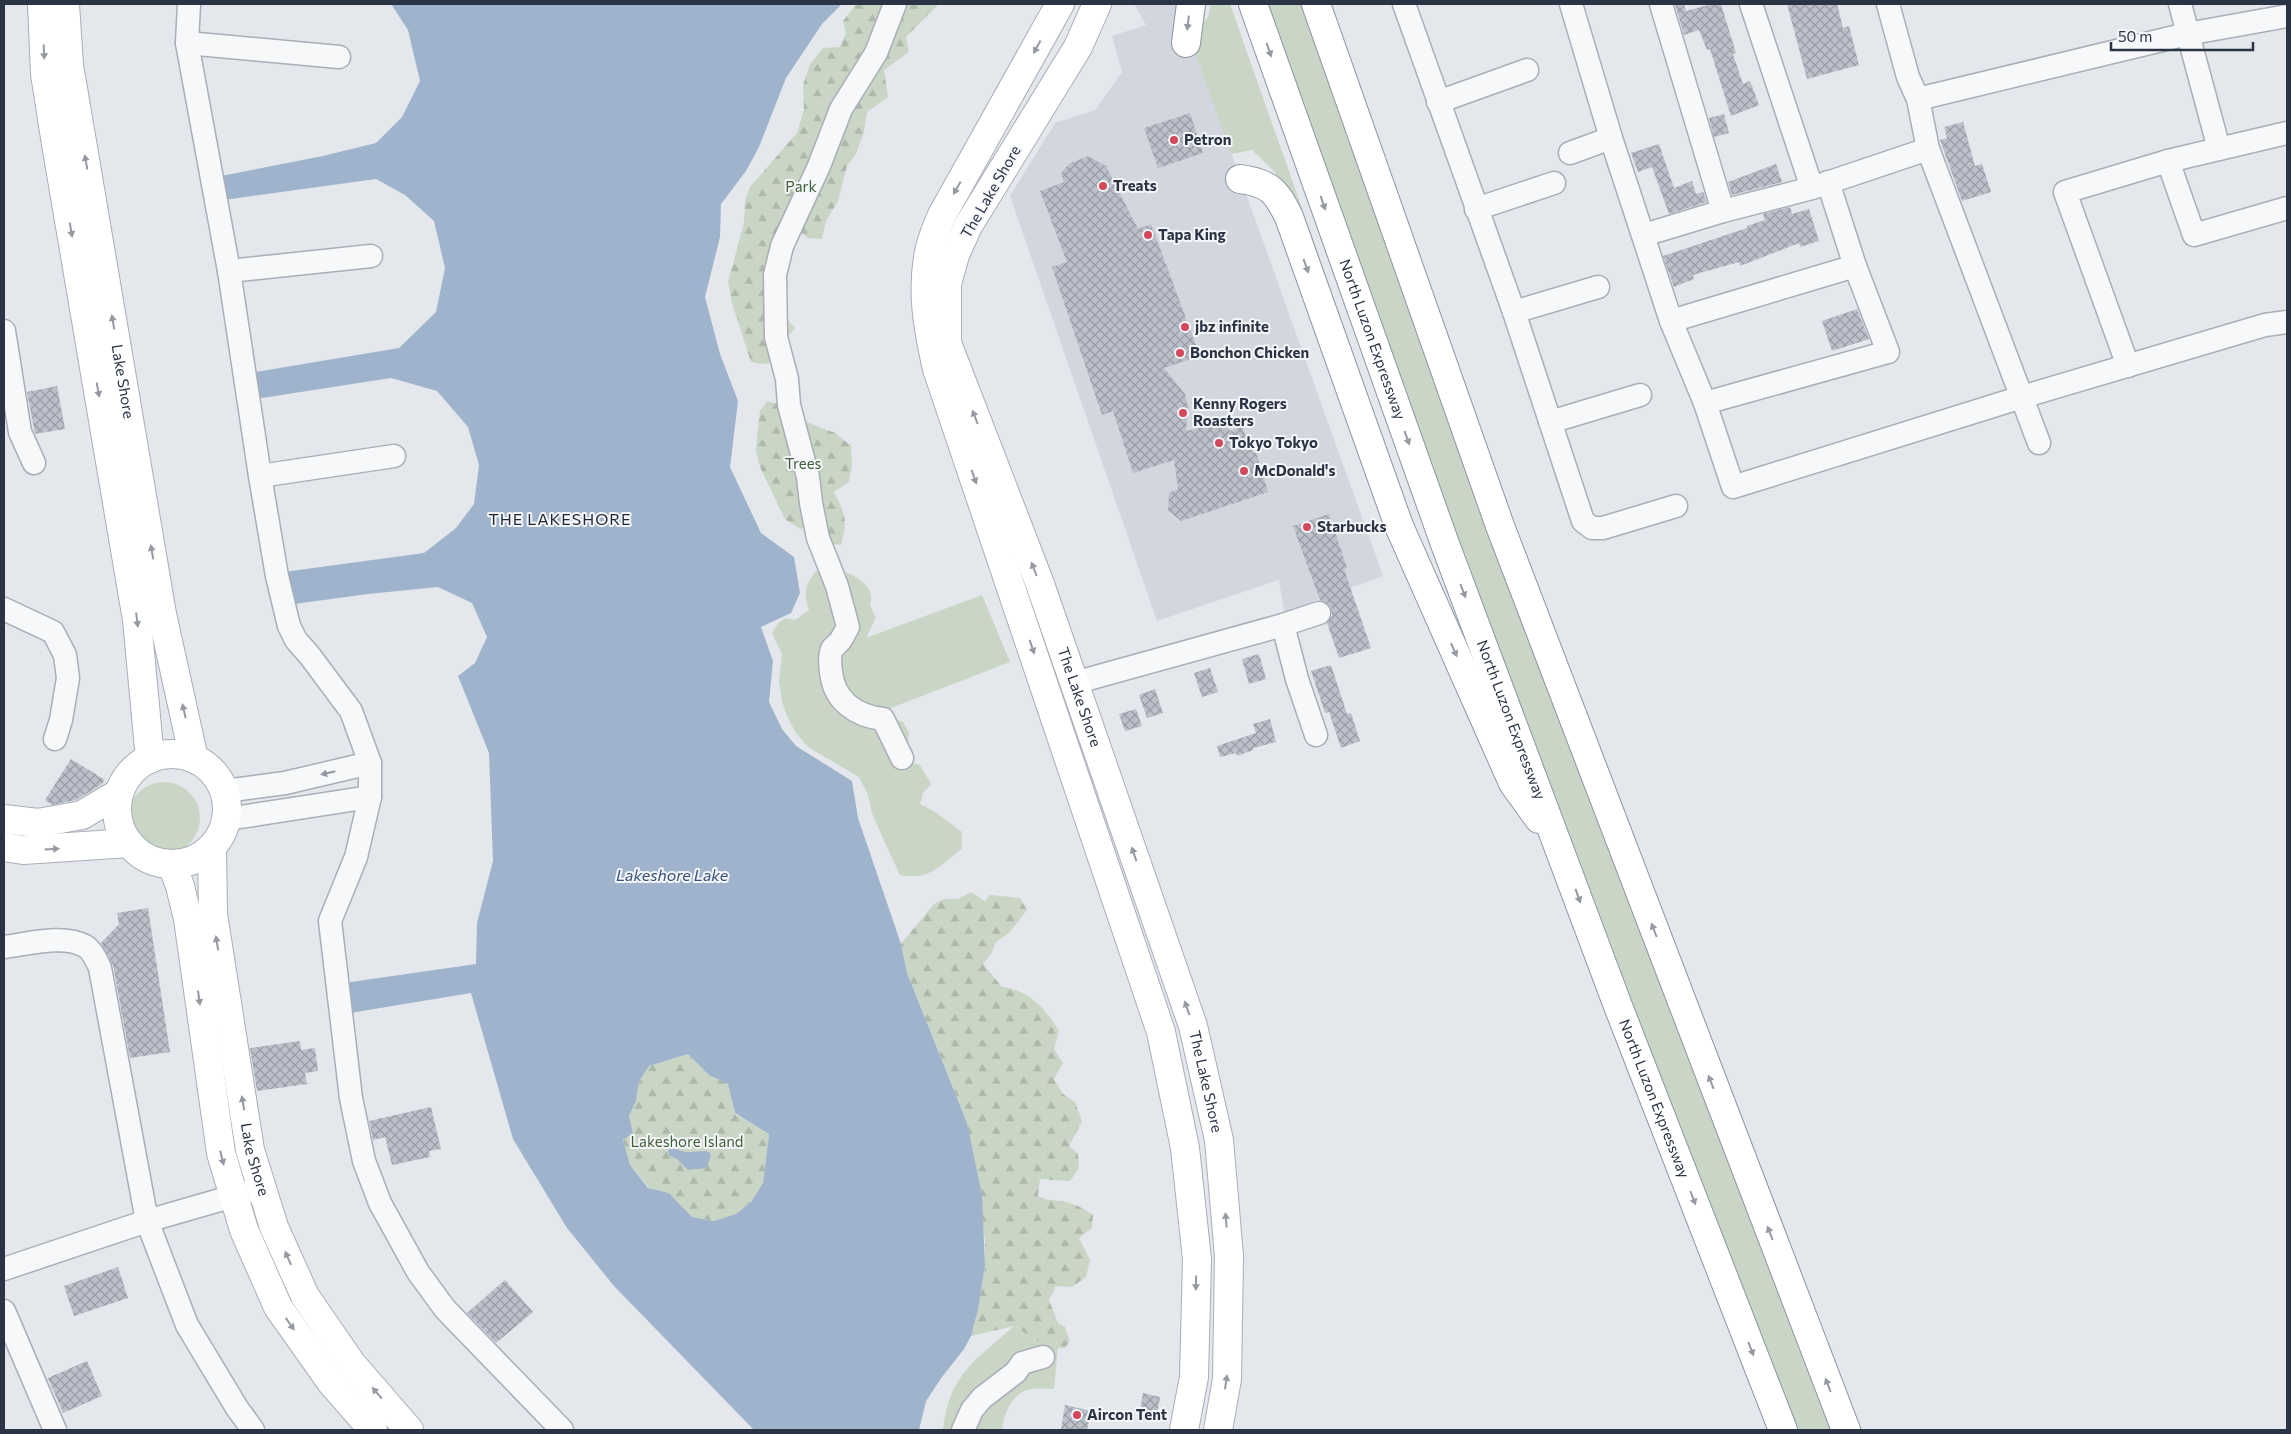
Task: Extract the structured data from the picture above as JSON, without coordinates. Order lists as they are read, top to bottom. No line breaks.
{"streets":{"main road":["The Lake Shore","North Luzon Expressway","Lake Shore"]},"districts":["THE LAKESHORE"],"water":["Lakeshore Lake"],"parks":["Park","Trees","Lakeshore Island"],"places":["Petron","Treats","Tapa King","jbz infinite","Bonchon Chicken","Kenny Rogers Roasters","Tokyo Tokyo","McDonald's","Starbucks","Aircon Tent"],"scale_bar":"50 m"}
